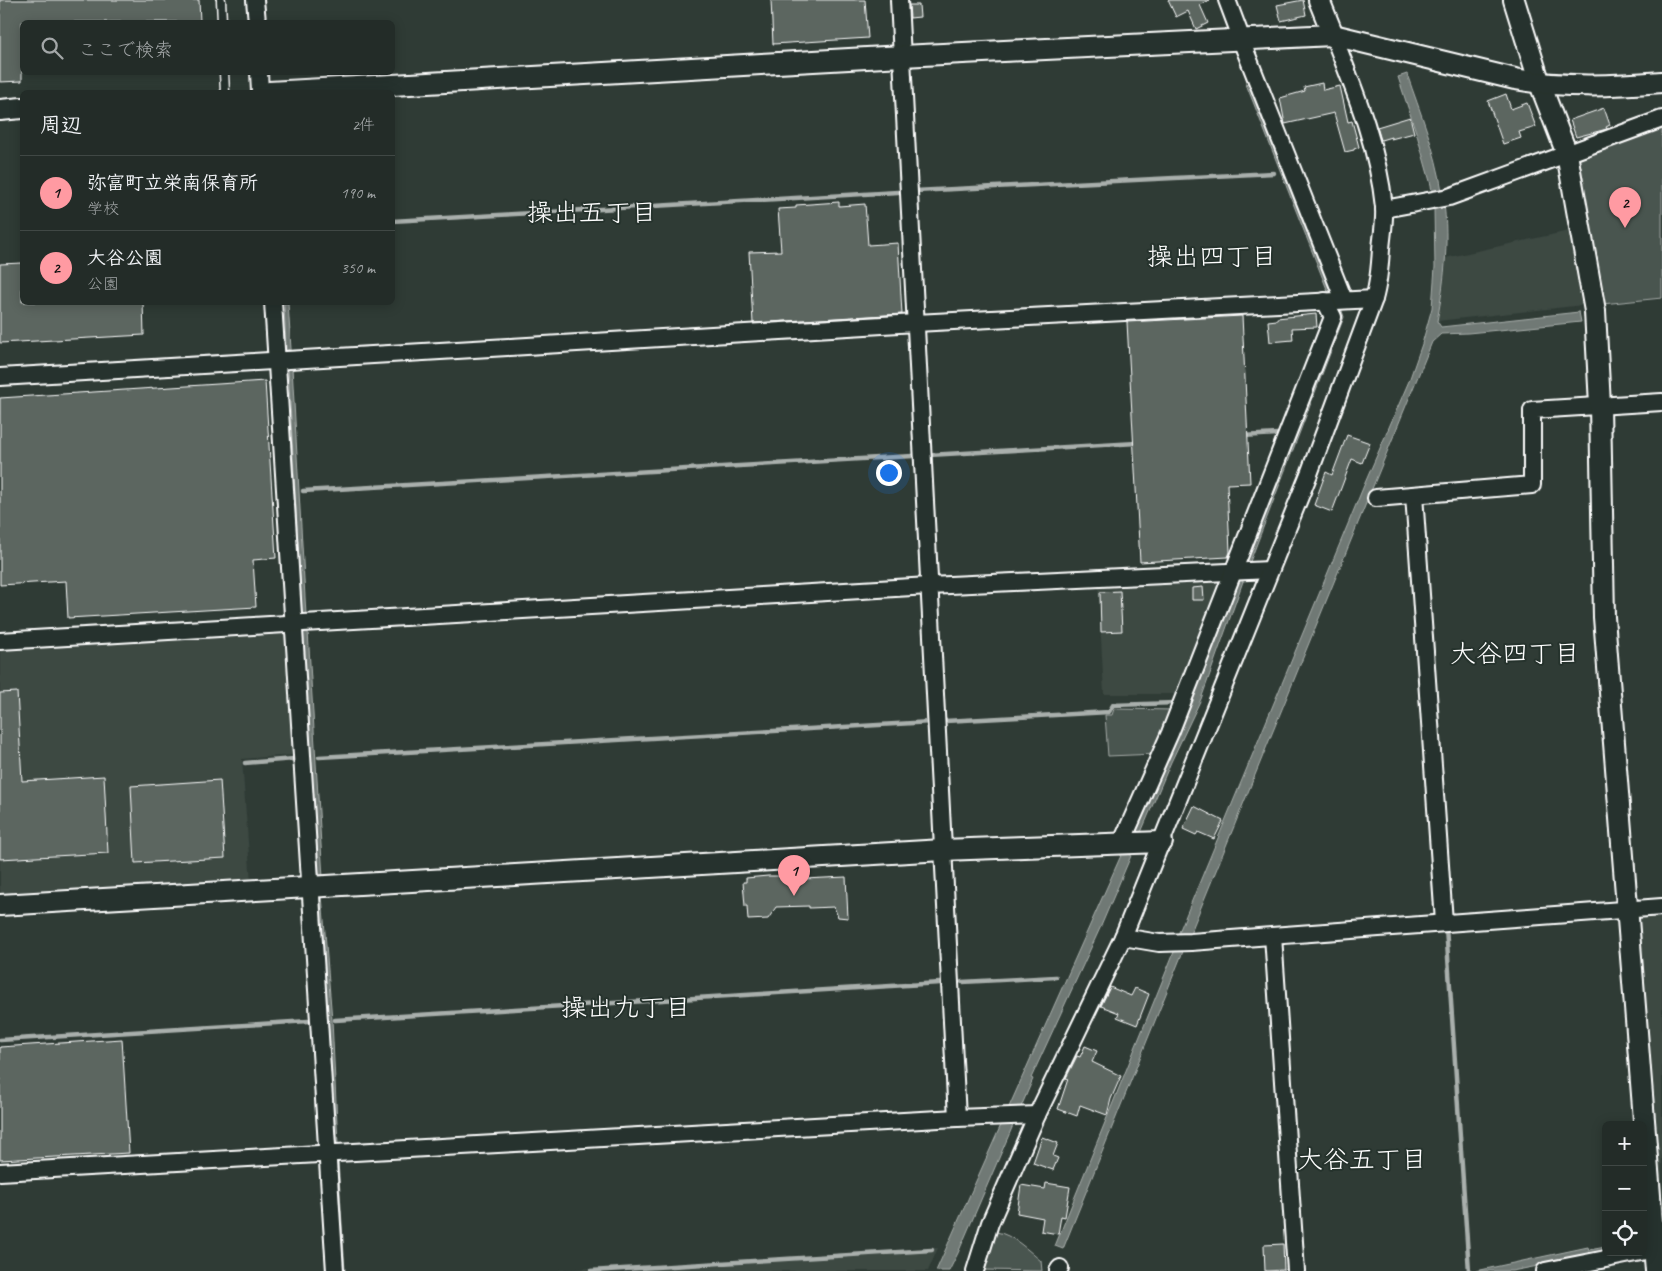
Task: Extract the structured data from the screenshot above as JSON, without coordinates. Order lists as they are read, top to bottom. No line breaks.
{"districts":["操出五丁目","操出四丁目","大谷四丁目","操出九丁目","大谷五丁目"],"page":{"search":"ここで検索","heading":["周辺","2件"],"list":[{"mark":"1","name":"弥富町立栄南保育所","note":"学校","value":"190 m"},{"mark":"2","name":"大谷公園","note":"公園","value":"350 m"}],"pins":["2","1"],"map_buttons":["+","−"]}}
